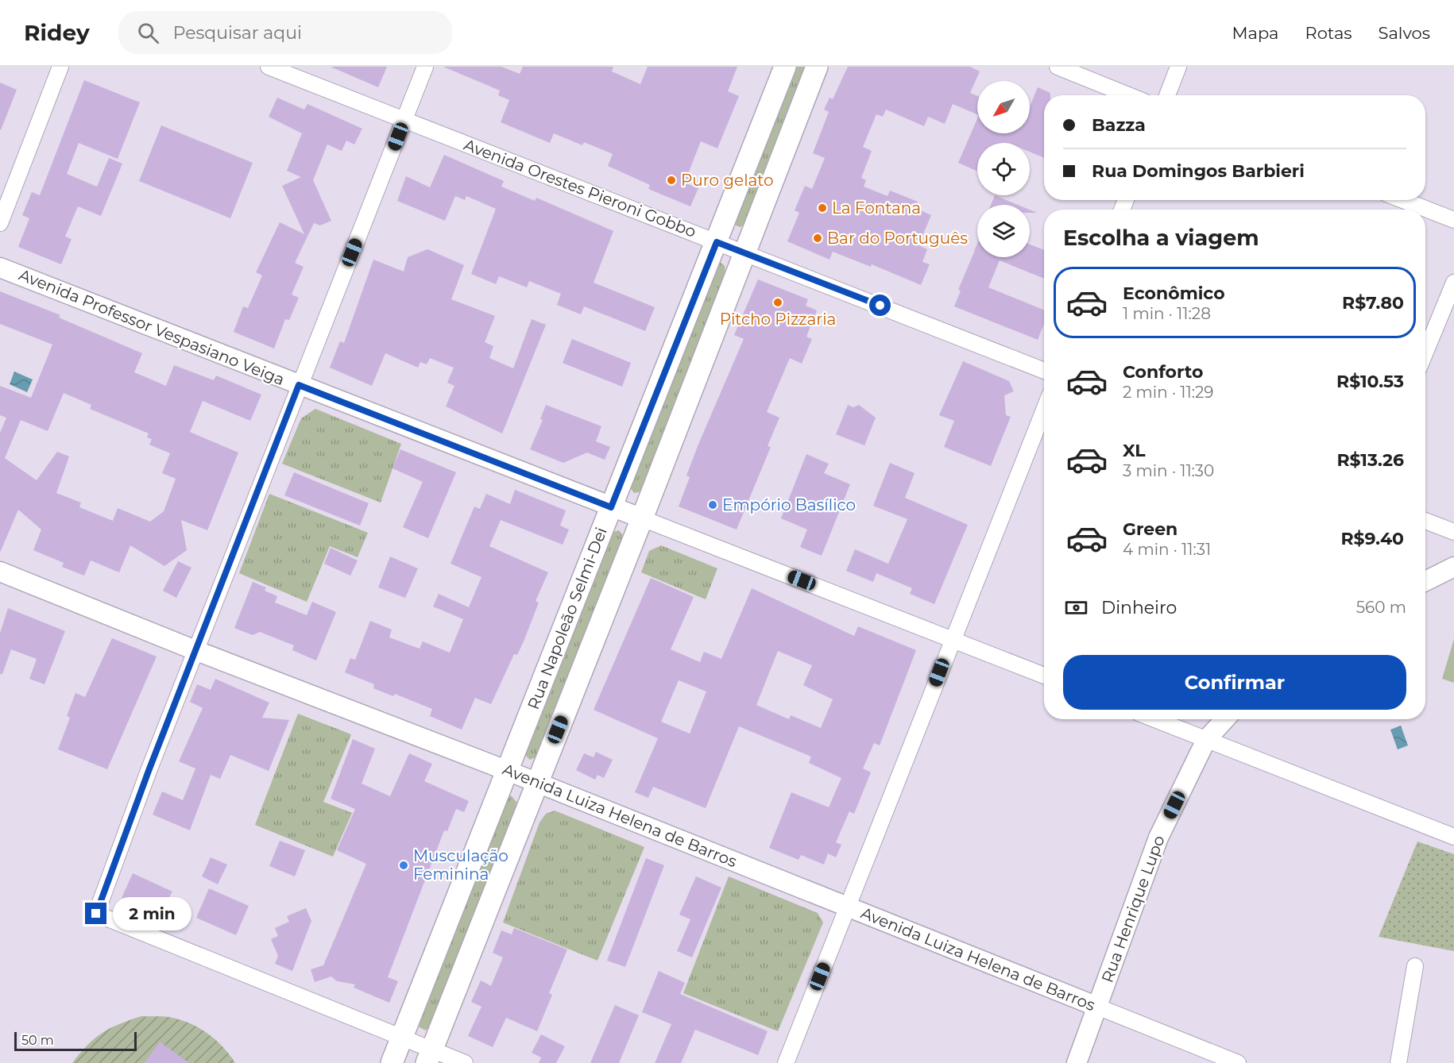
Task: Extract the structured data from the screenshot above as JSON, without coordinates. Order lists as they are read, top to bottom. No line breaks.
{"streets":{"main road":["Rua Napoleão Selmi-Dei"],"street":["Avenida Orestes Pieroni Gobbo","Avenida Professor Vespasiano Veiga","Avenida Luiza Helena de Barros","Rua Henrique Lupo"]},"crossings":[["Avenida Orestes Pieroni Gobbo","Rua Napoleão Selmi-Dei"],["Avenida Professor Vespasiano Veiga","Rua Napoleão Selmi-Dei"],["Rua Napoleão Selmi-Dei","Avenida Luiza Helena de Barros"],["Avenida Luiza Helena de Barros","Rua Henrique Lupo"]],"places":["Puro gelato","La Fontana","Bar do Português","Pitcho Pizzaria","Empório Basílico","Musculação Feminina"],"scale_bar":"50 m","north":"bottom left","page":{"header":"Ridey","search":"Pesquisar aqui","nav":["Mapa","Rotas","Salvos"],"banner":["Bazza","Rua Domingos Barbieri"],"heading":"Escolha a viagem","list":[{"name":"Econômico","note":"1 min · 11:28","value":"R$7.80"},{"name":"Conforto","note":"2 min · 11:29","value":"R$10.53"},{"name":"XL","note":"3 min · 11:30","value":"R$13.26"},{"name":"Green","note":"4 min · 11:31","value":"R$9.40"}],"pay":["Dinheiro","560 m"],"buttons":"Confirmar","bubble":"2 min","scale":"50 m"}}
